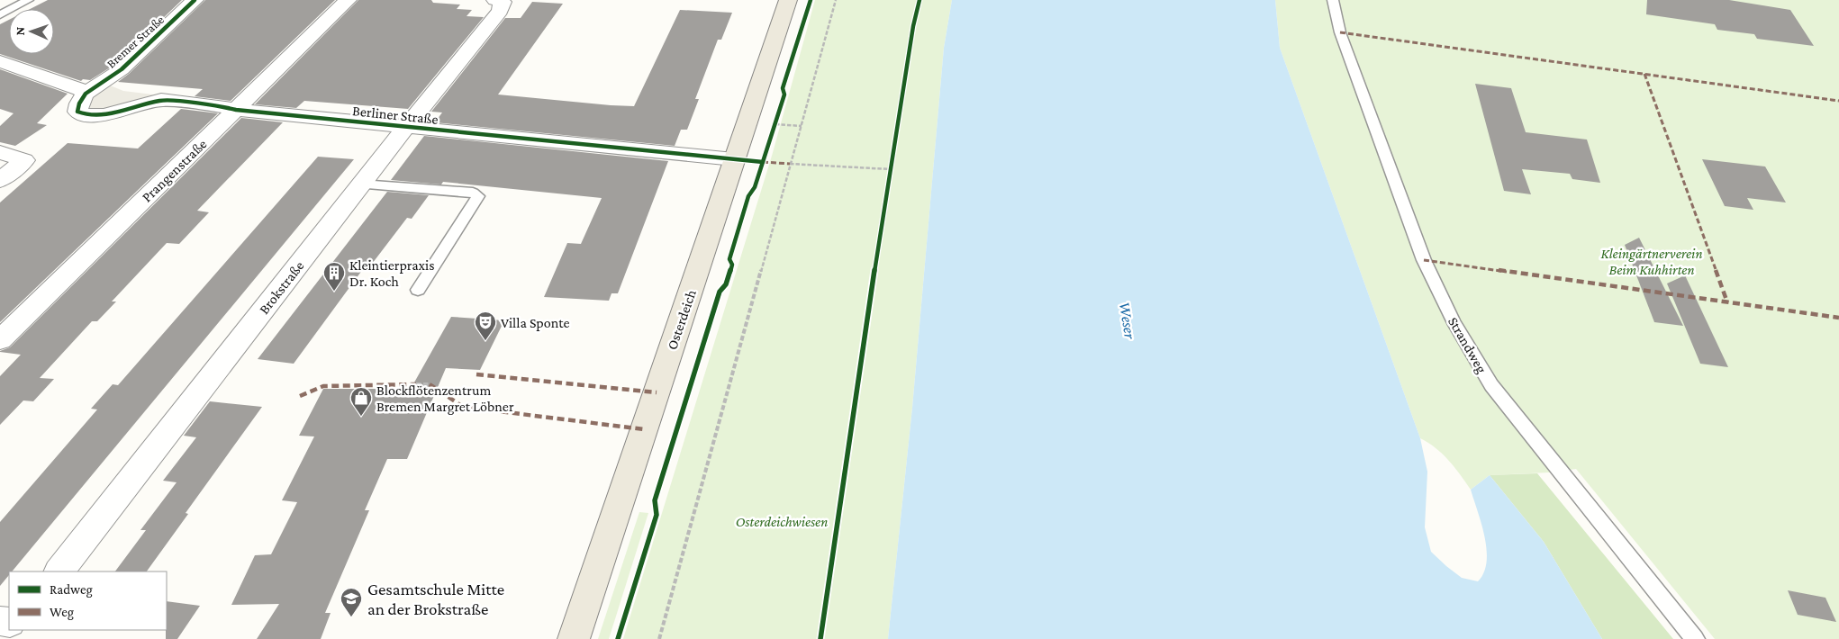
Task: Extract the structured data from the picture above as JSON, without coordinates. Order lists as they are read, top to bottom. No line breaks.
{"streets":{"main road":["Osterdeich"],"street":["Bremer Straße","Berliner Straße","Prangenstraße","Brokstraße"],"lane":["Strandweg"]},"crossings":[["Bremer Straße","Berliner Straße"],["Berliner Straße","Prangenstraße"],["Berliner Straße","Brokstraße"],["Berliner Straße","Osterdeich"]],"water":["Weser"],"parks":["Kleingärtnerverein Beim Kuhhirten","Osterdeichwiesen"],"places":{"building":["Kleintierpraxis Dr. Koch"],"theatre":["Villa Sponte"],"shop":["Blockflötenzentrum Bremen Margret Löbner"],"school or university":["Gesamtschule Mitte an der Brokstraße"]},"legend":["Radweg","Weg"],"north":"left"}
